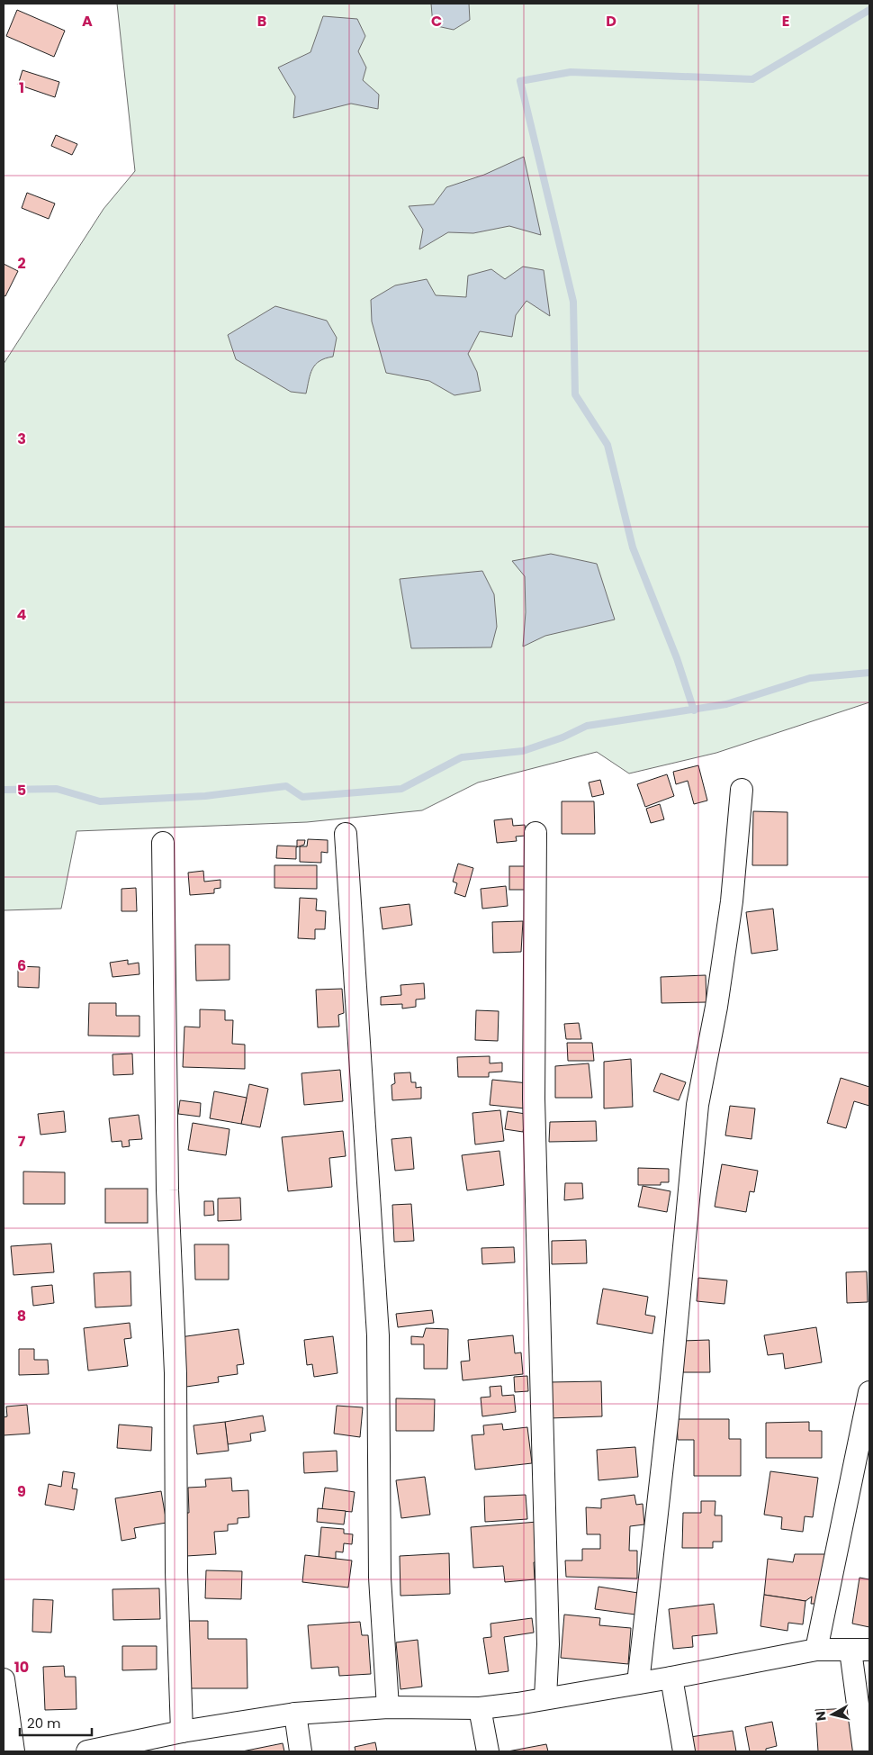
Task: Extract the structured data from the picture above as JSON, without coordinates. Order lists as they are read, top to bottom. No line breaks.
{"scale_bar":"20 m","north":"left","grid":{"columns":["A","B","C","D","E"],"rows":["1","2","3","4","5","6","7","8","9","10"]}}
